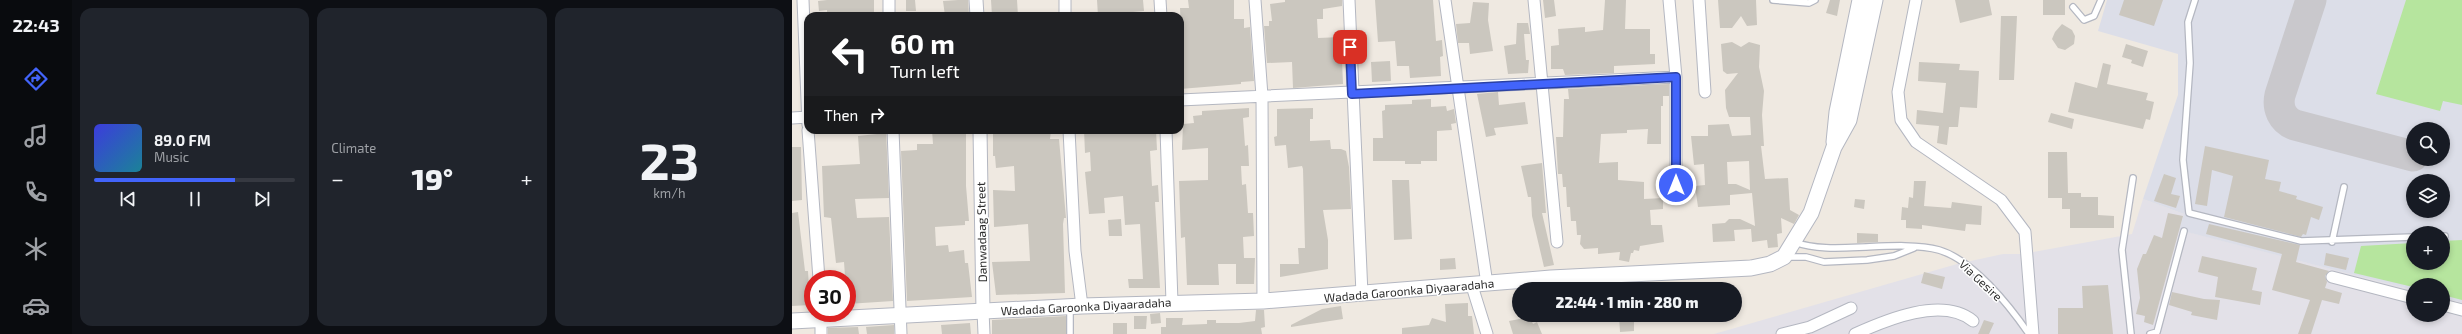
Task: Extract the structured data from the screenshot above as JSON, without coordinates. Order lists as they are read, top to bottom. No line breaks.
{"streets":{"main road":["Wadada Garoonka Diyaaradaha"],"street":["Danwadaag Street"],"lane":["Via Gesire"]},"crossings":[["Danwadaag Street","Wadada Garoonka Diyaaradaha"],["Via Gesire","Wadada Garoonka Diyaaradaha"]],"page":{"tabs":"22:43","tile":["Climate",["23","km/h"]],"turn":["60 m","Turn left"],"then":"Then","map_buttons":["+","−"],"song":["89.0 FM","Music"],"heat":["−","19°","+"],"limit":"30","trip":"22:44 · 1 min · 280 m"}}
